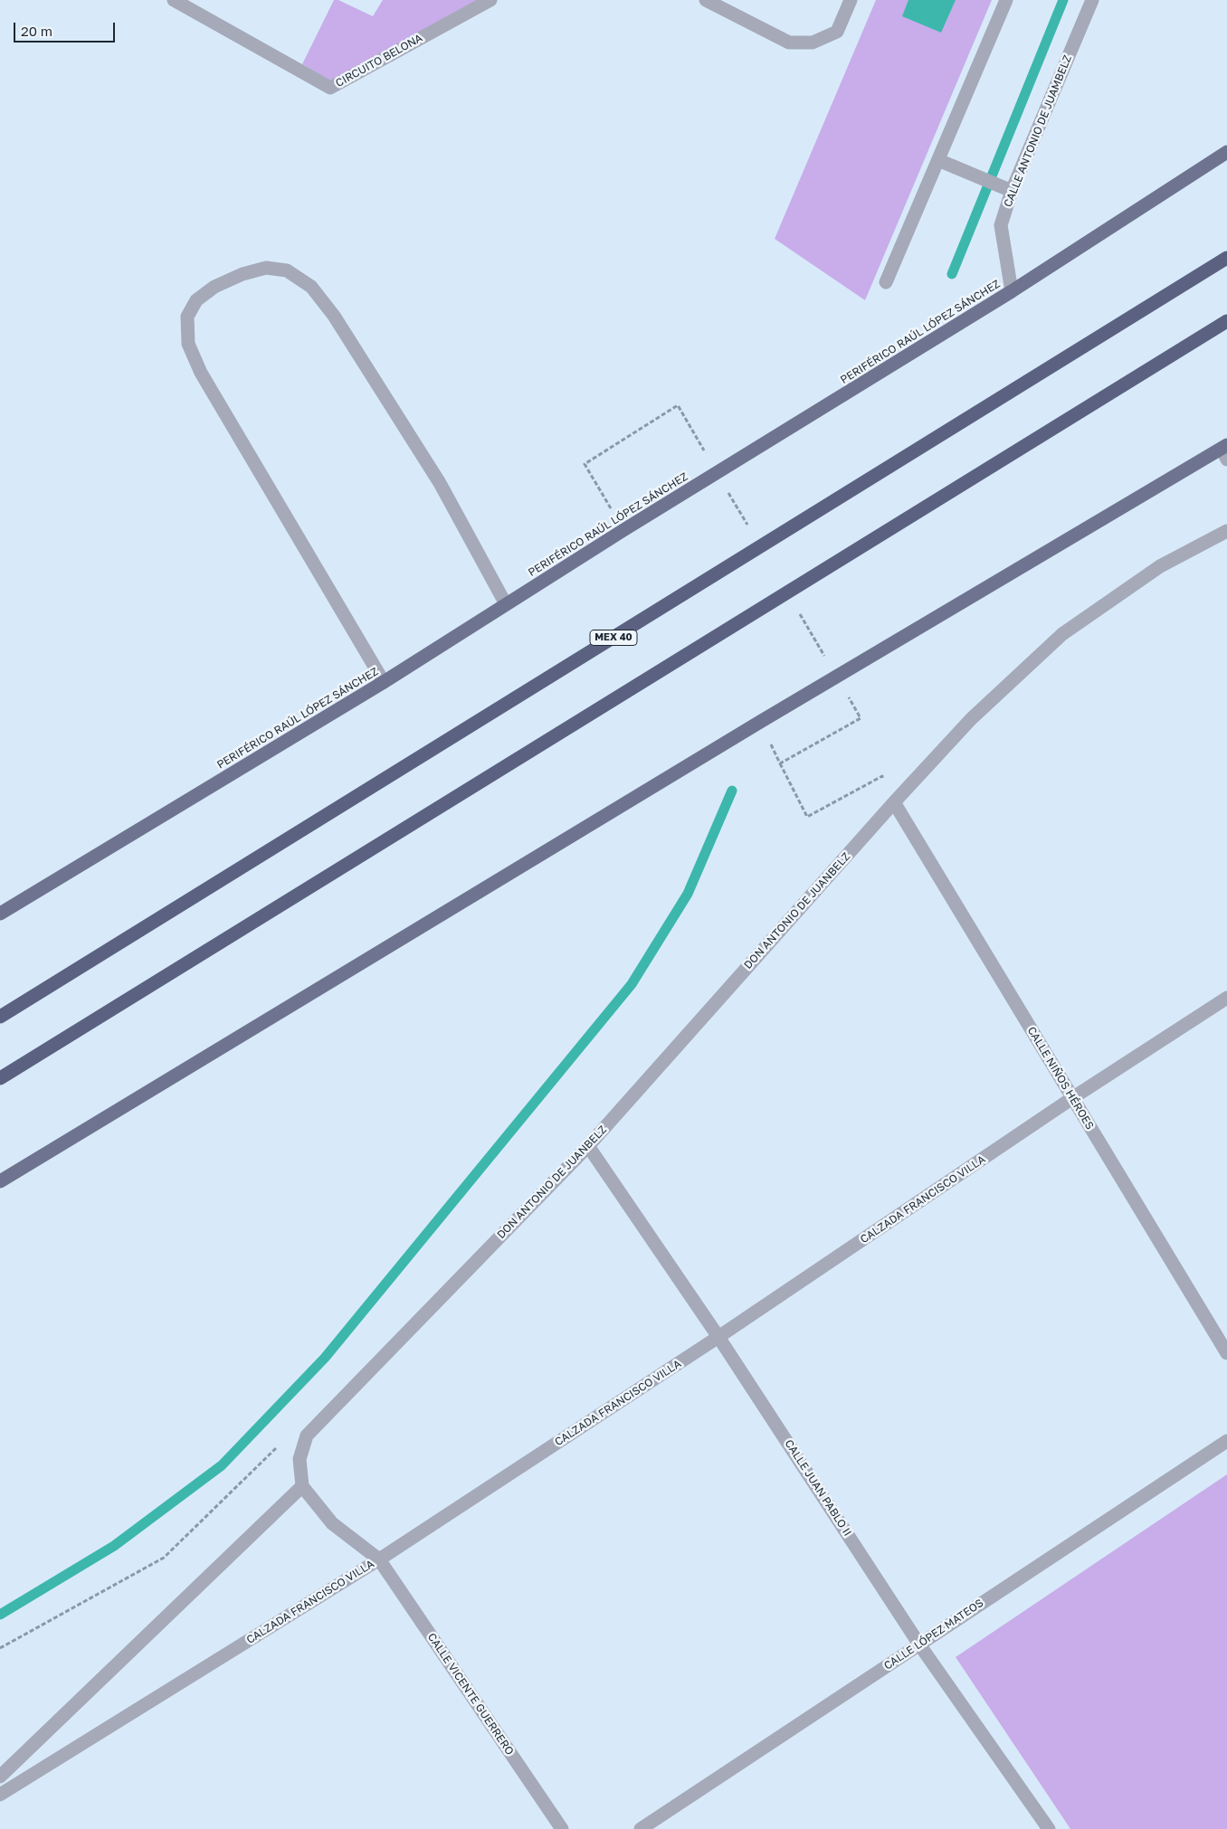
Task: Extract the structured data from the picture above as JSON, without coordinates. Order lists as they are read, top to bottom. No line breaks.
{"streets":{"highway":["MEX 40"],"main road":["PERIFÉRICO RAÚL LÓPEZ SÁNCHEZ"],"street":["CIRCUITO BELONA","CALLE ANTONIO DE JUAMBELZ","DON ANTONIO DE JUANBELZ","CALLE NIÑOS HÉROES","CALZADA FRANCISCO VILLA","CALLE JUAN PABLO II","CALLE LÓPEZ MATEOS","CALLE VICENTE GUERRERO"]},"crossings":[["CALLE ANTONIO DE JUAMBELZ","PERIFÉRICO RAÚL LÓPEZ SÁNCHEZ"],["DON ANTONIO DE JUANBELZ","CALLE NIÑOS HÉROES"],["DON ANTONIO DE JUANBELZ","CALLE JUAN PABLO II"],["CALLE NIÑOS HÉROES","CALZADA FRANCISCO VILLA"],["CALZADA FRANCISCO VILLA","CALLE JUAN PABLO II"],["CALZADA FRANCISCO VILLA","CALLE VICENTE GUERRERO"],["CALLE JUAN PABLO II","CALLE LÓPEZ MATEOS"]],"scale_bar":"20 m"}
